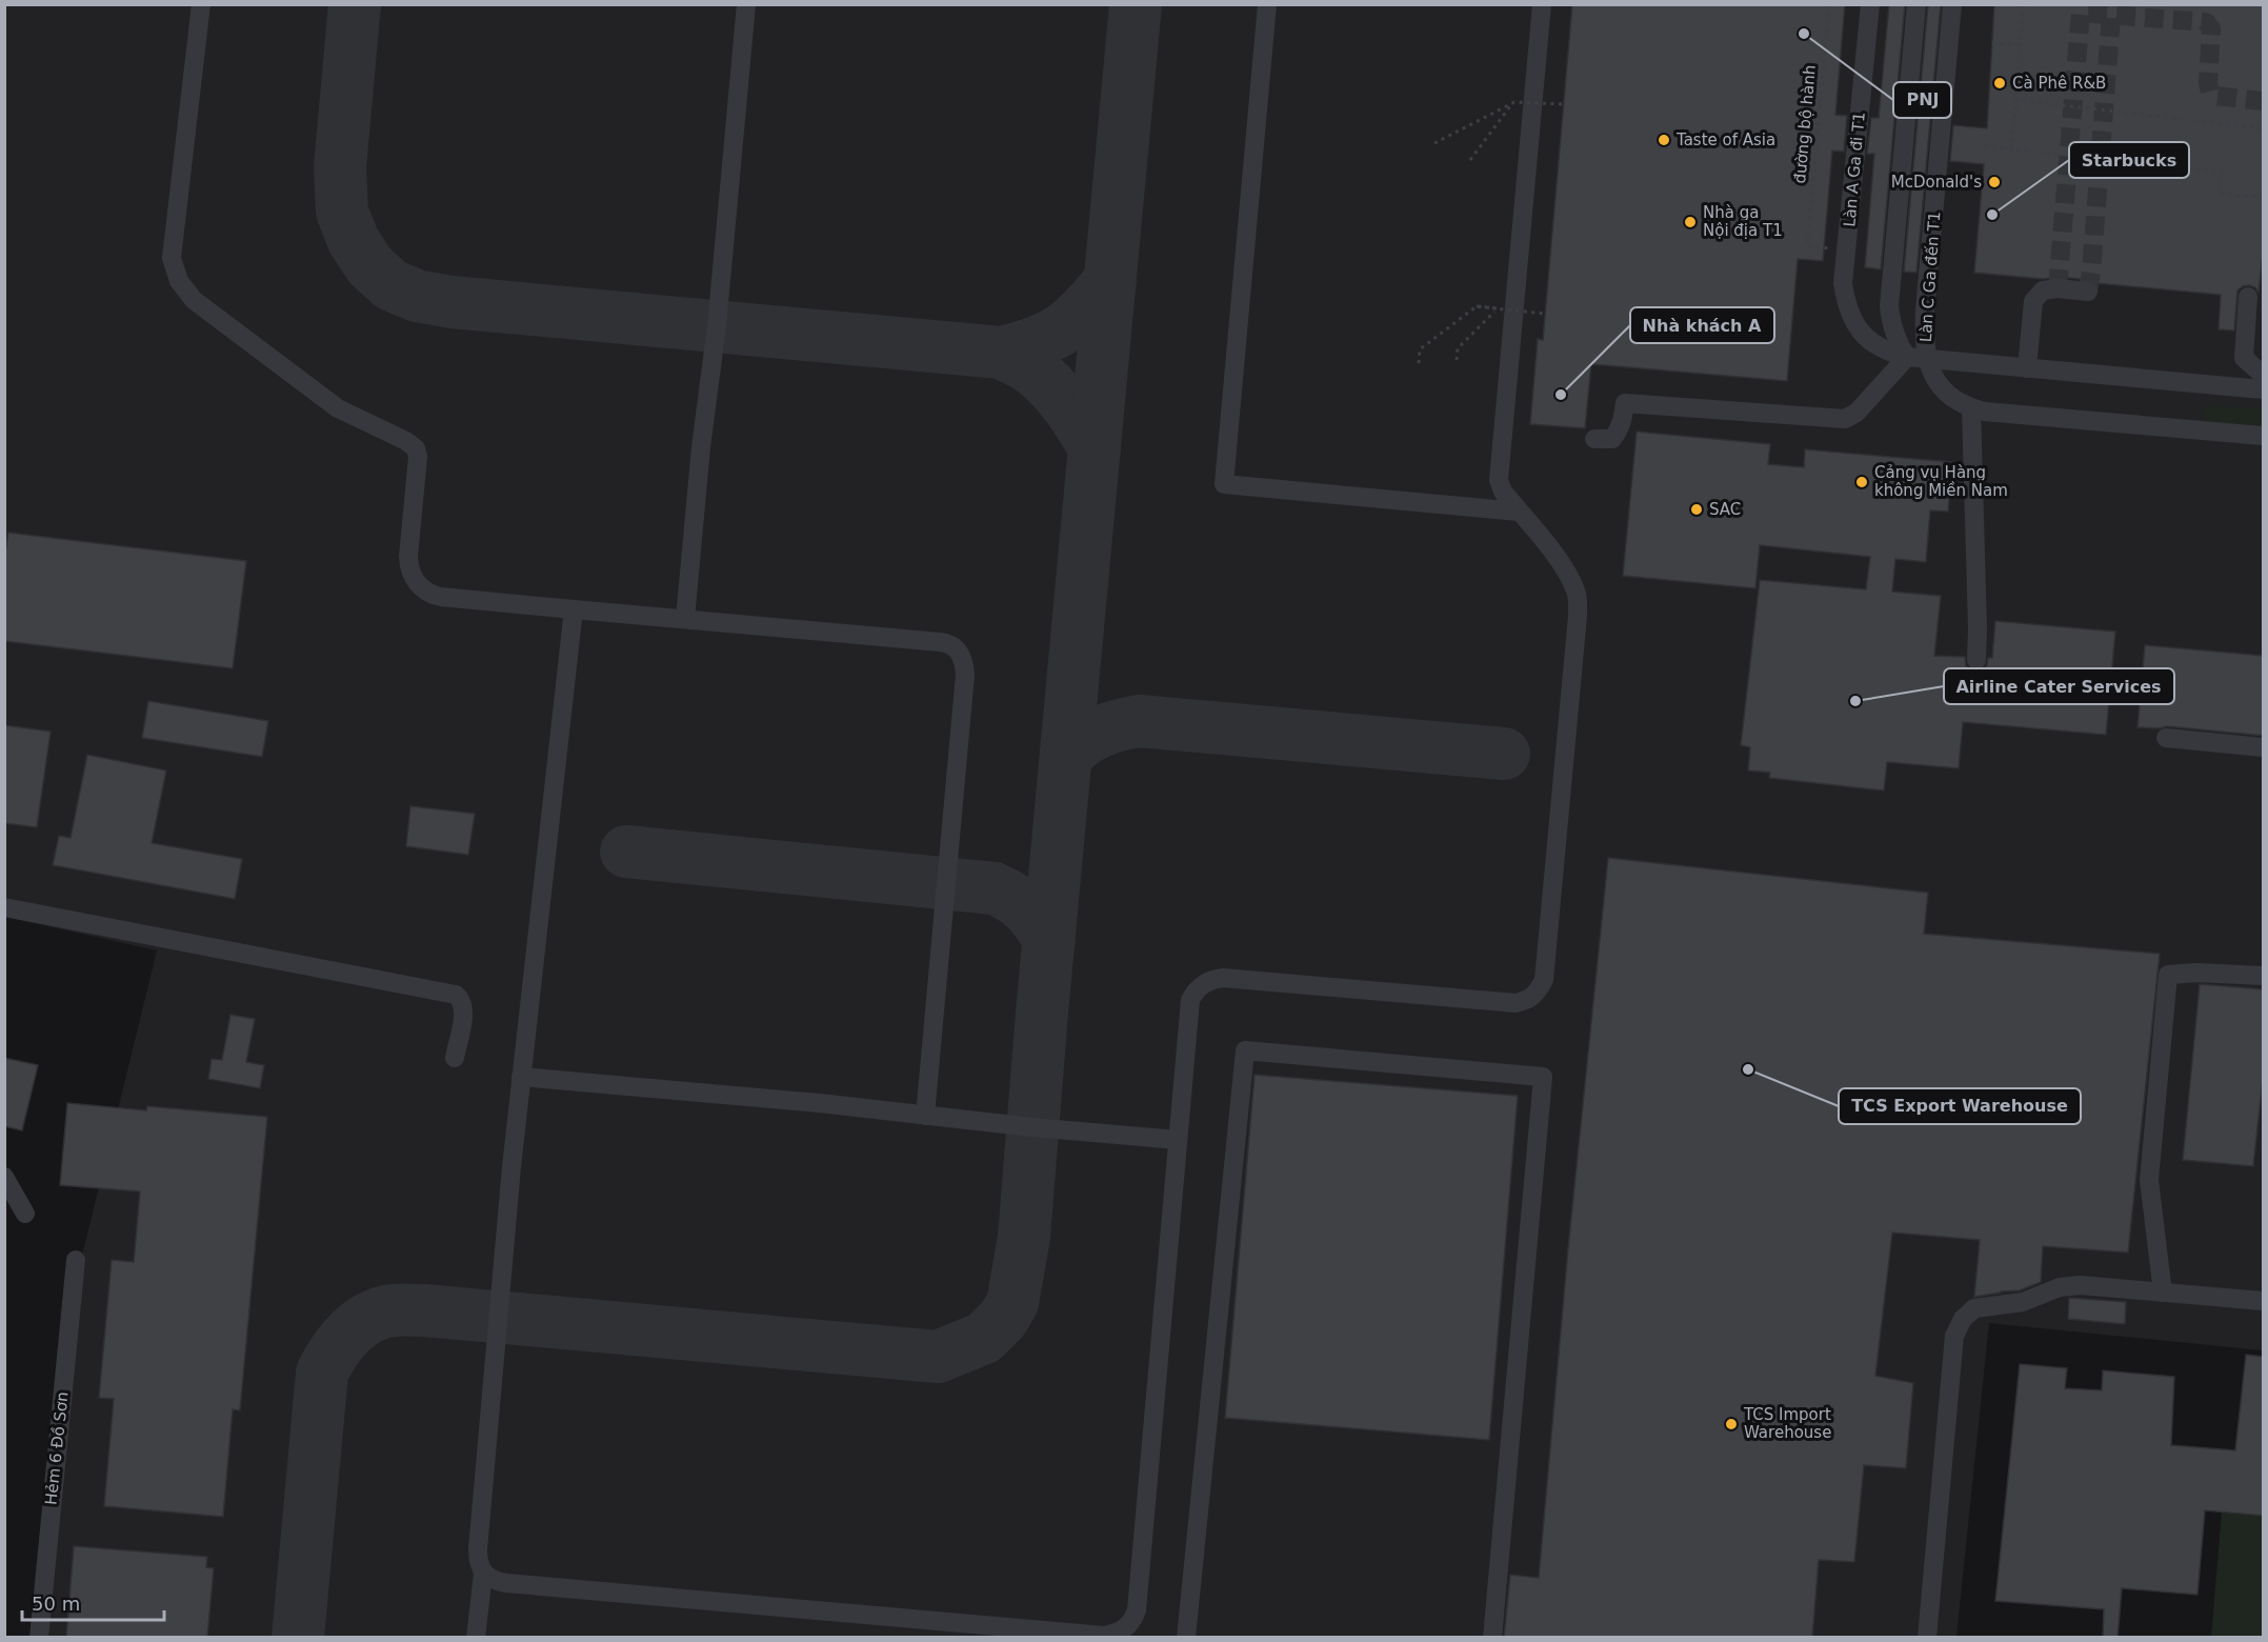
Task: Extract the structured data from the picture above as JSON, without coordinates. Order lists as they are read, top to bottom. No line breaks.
{"streets":{"street":["Làn A Ga đi T1","Làn C Ga đến T1","Hẻm 6 Đồ Sơn"],"path":["đường bộ hành"]},"crossings":[["Làn A Ga đi T1","Làn C Ga đến T1"]],"places":["PNJ","Cà Phê R&B","Taste of Asia","McDonald's","Starbucks","Nhà ga Nội địa T1","Nhà khách A","Cảng vụ Hàng không Miền Nam","SAC","Airline Cater Services","TCS Export Warehouse","TCS Import Warehouse"],"scale_bar":"50 m"}
